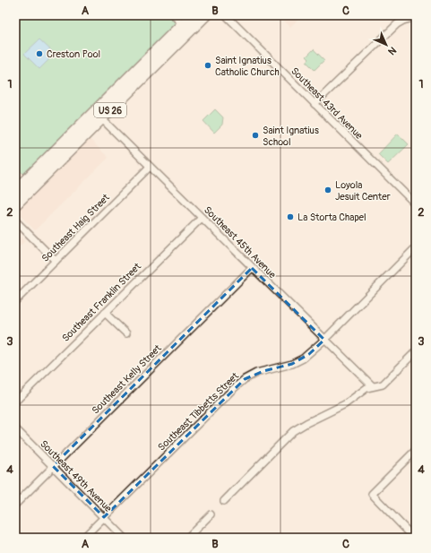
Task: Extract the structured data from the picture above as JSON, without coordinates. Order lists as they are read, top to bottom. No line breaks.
{"streets":{"main road":["US 26"],"street":["Southeast 43rd Avenue","Southeast Haig Street","Southeast 45th Avenue","Southeast Franklin Street","Southeast Kelly Street","Southeast Tibbetts Street","Southeast 49th Avenue"]},"crossings":[["US 26","Southeast 45th Avenue"],["Southeast Haig Street","Southeast 45th Avenue"],["Southeast 45th Avenue","Southeast Franklin Street"],["Southeast 45th Avenue","Southeast Kelly Street"],["Southeast 45th Avenue","Southeast Tibbetts Street"],["Southeast Kelly Street","Southeast 49th Avenue"],["Southeast Tibbetts Street","Southeast 49th Avenue"]],"places":["Creston Pool","Saint Ignatius Catholic Church","Saint Ignatius School","Loyola Jesuit Center","La Storta Chapel"],"north":"bottom right","grid":{"columns":["A","B","C"],"rows":["1","2","3","4"]}}
